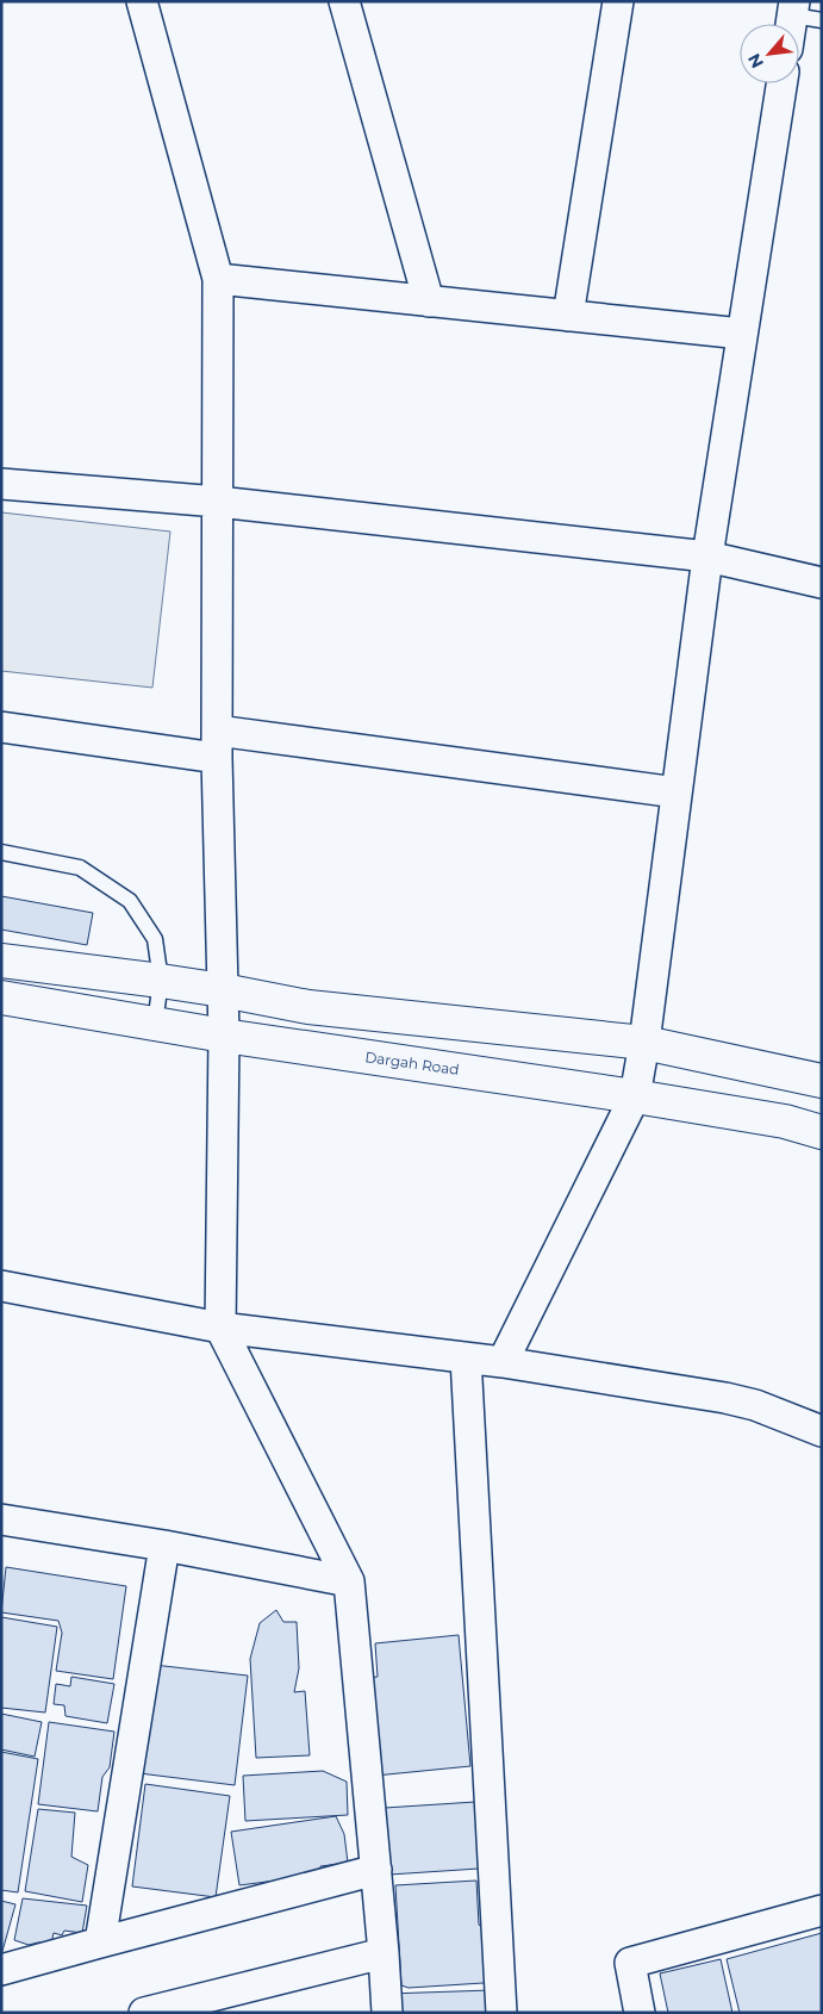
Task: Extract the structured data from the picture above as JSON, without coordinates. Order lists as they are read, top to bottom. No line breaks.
{"streets":{"main road":["Dargah Road"]},"north":"bottom left"}
